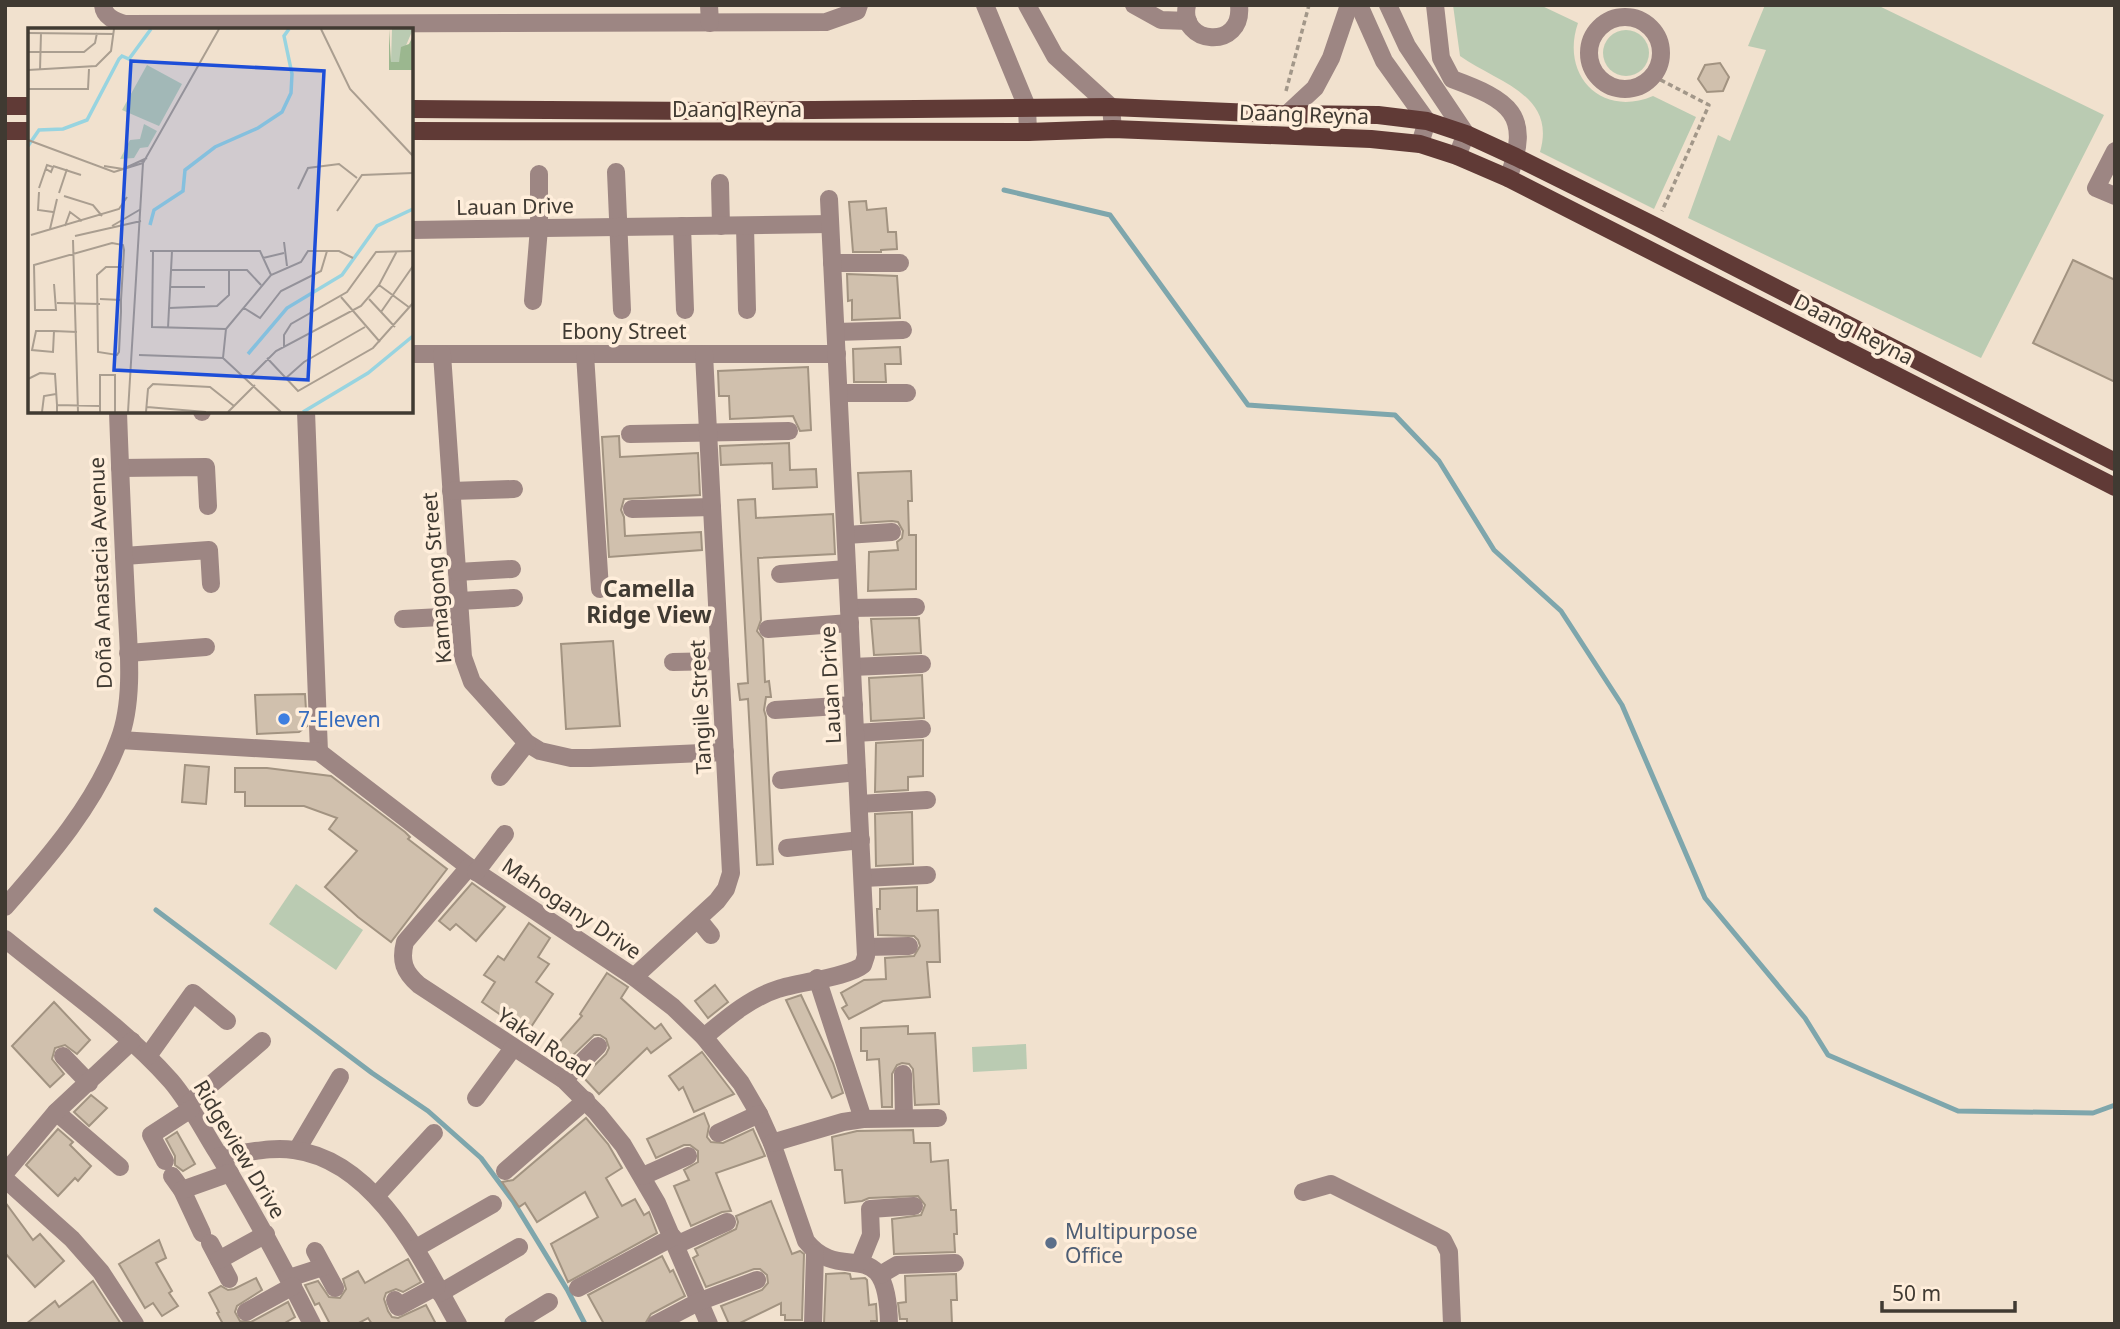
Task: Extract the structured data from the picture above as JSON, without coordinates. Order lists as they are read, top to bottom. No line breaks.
{"streets":{"main road":["Daang Reyna"],"street":["Lauan Drive","Ebony Street","Doña Anastacia Avenue","Kamagong Street","Tangile Street","Mahogany Drive","Yakal Road","Ridgeview Drive"]},"crossings":[["Lauan Drive","Ebony Street"],["Ebony Street","Kamagong Street"],["Ebony Street","Tangile Street"],["Kamagong Street","Tangile Street"],["Tangile Street","Mahogany Drive"],["Mahogany Drive","Yakal Road"]],"districts":["Camella Ridge View"],"places":["7-Eleven","Multipurpose Office"],"scale_bar":"50 m"}
